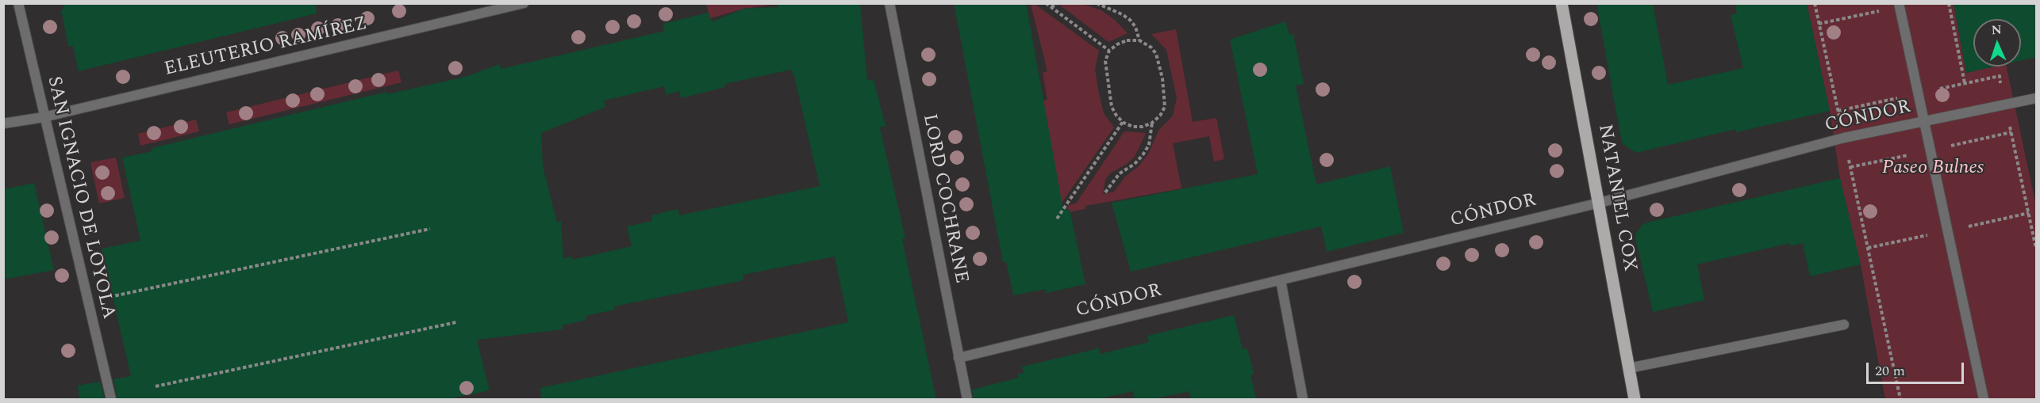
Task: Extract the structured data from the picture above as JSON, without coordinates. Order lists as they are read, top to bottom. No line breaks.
{"streets":{"main road":["NATANIEL COX"],"street":["ELEUTERIO RAMÍREZ","CÓNDOR","SAN IGNACIO DE LOYOLA","LORD COCHRANE"]},"crossings":[["ELEUTERIO RAMÍREZ","SAN IGNACIO DE LOYOLA"],["CÓNDOR","NATANIEL COX"],["CÓNDOR","LORD COCHRANE"]],"parks":["Paseo Bulnes"],"scale_bar":"20 m","north":"top"}
